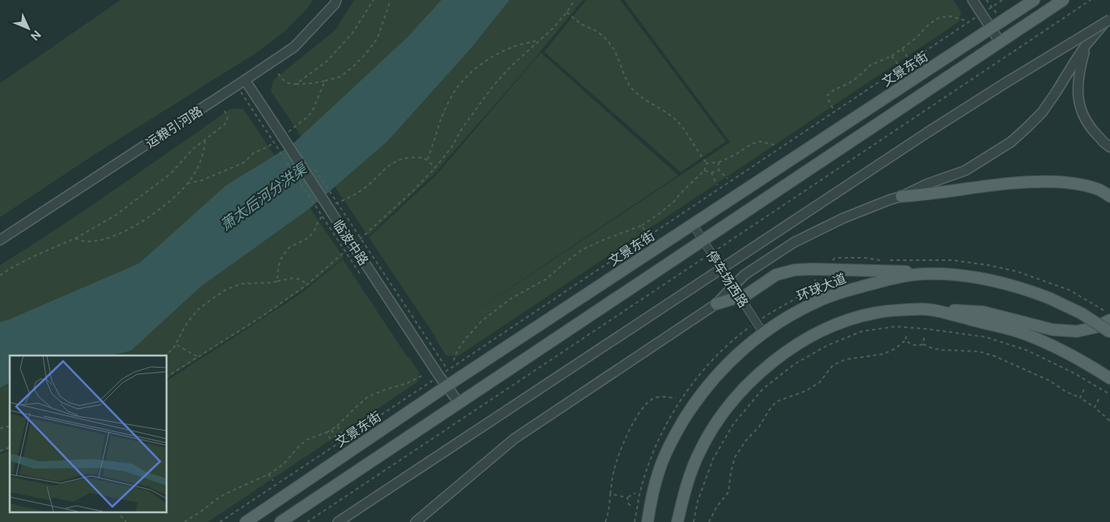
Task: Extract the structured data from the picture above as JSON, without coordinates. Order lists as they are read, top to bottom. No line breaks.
{"streets":{"main road":["文景东街","环球大道"],"street":["运粮引河路","临波中路","停车场西路"]},"crossings":[["文景东街","临波中路"],["文景东街","停车场西路"],["运粮引河路","临波中路"],["停车场西路","环球大道"]],"water":["萧太后河分洪渠"],"north":"bottom right"}
